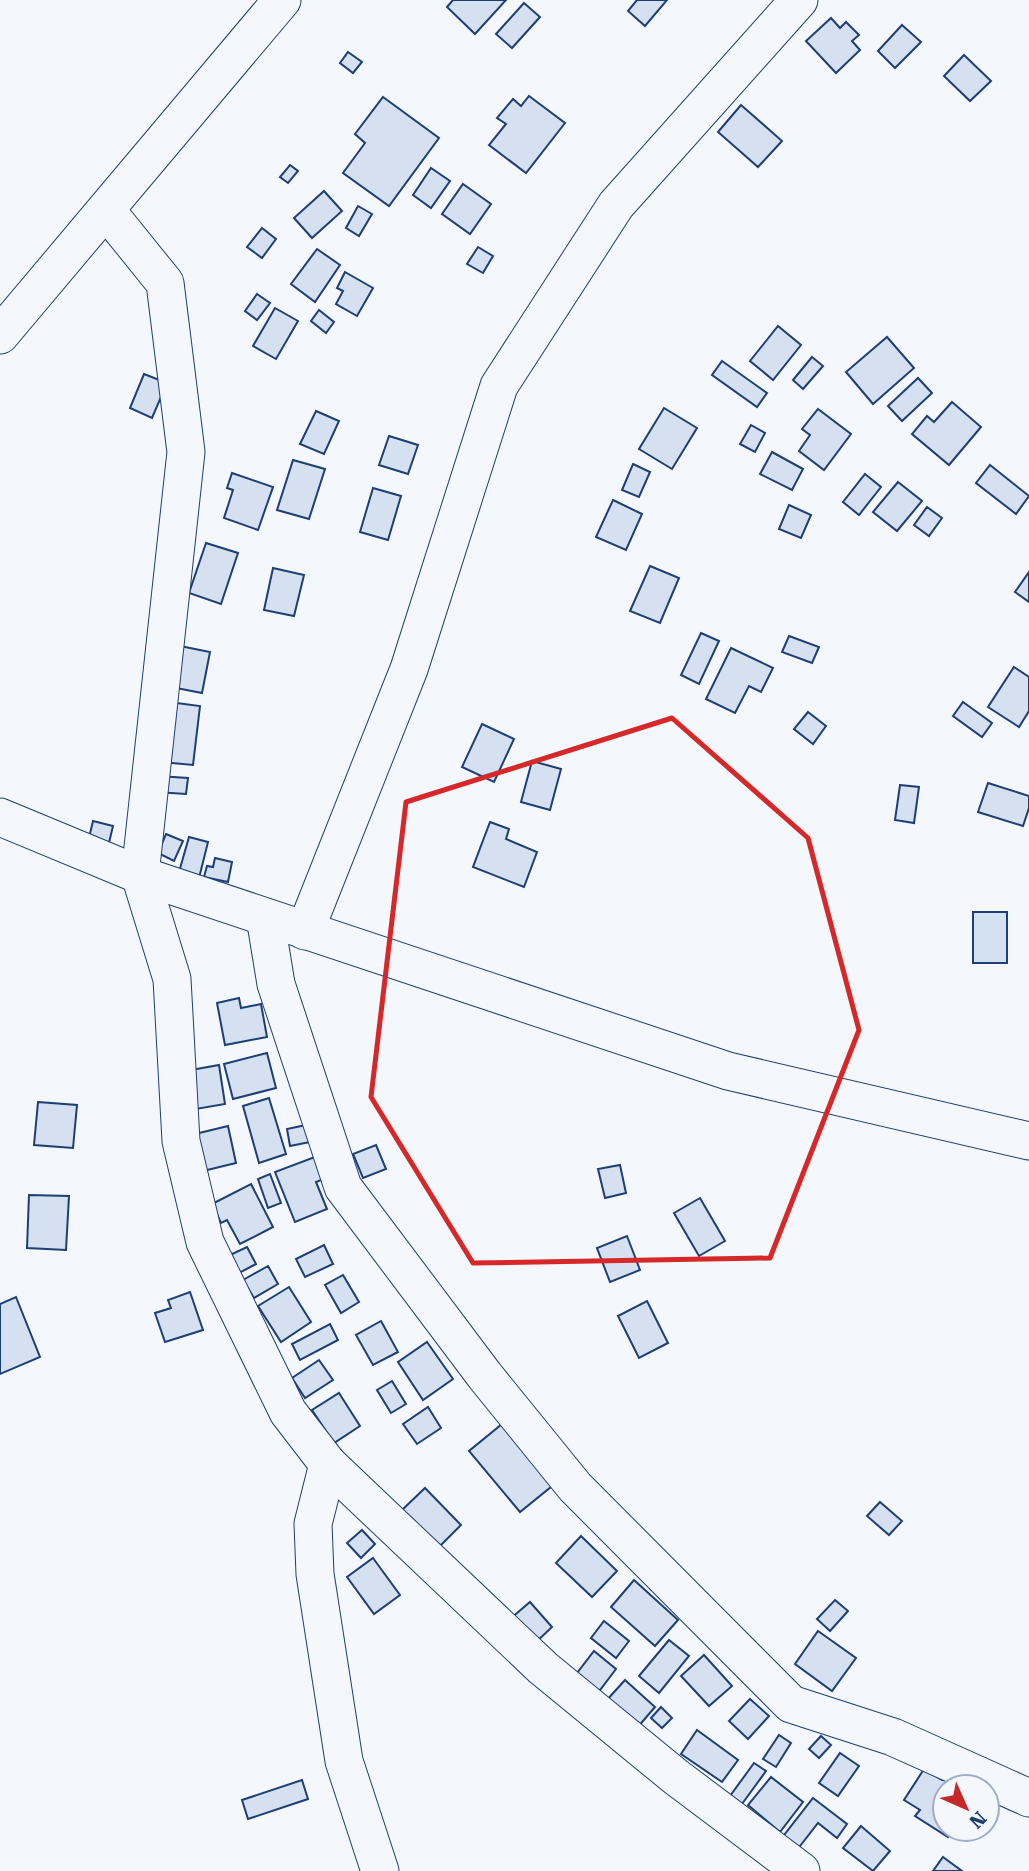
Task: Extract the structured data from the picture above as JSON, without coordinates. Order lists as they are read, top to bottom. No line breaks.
{"north":"bottom right"}
